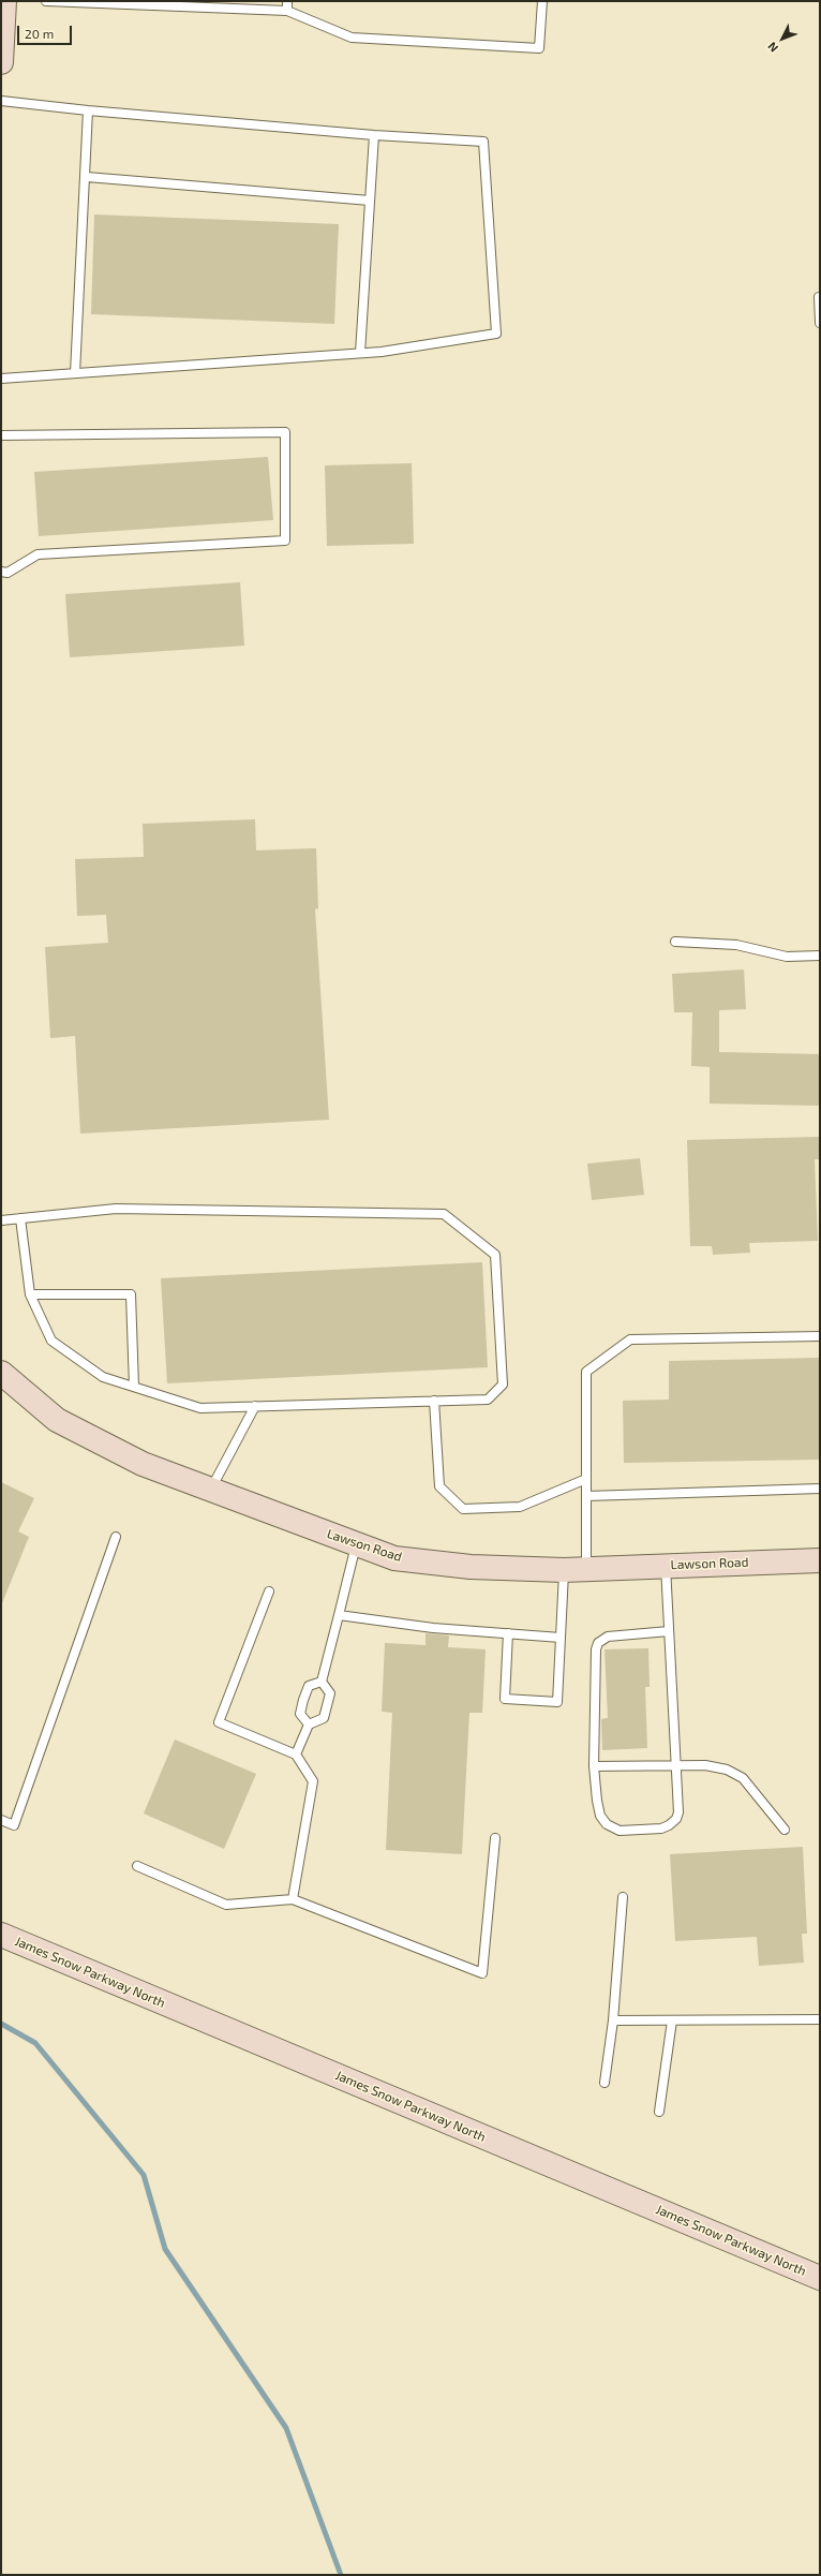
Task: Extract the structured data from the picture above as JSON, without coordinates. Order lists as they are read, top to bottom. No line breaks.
{"streets":{"street":["Lawson Road","James Snow Parkway North"]},"scale_bar":"20 m","north":"bottom left"}
